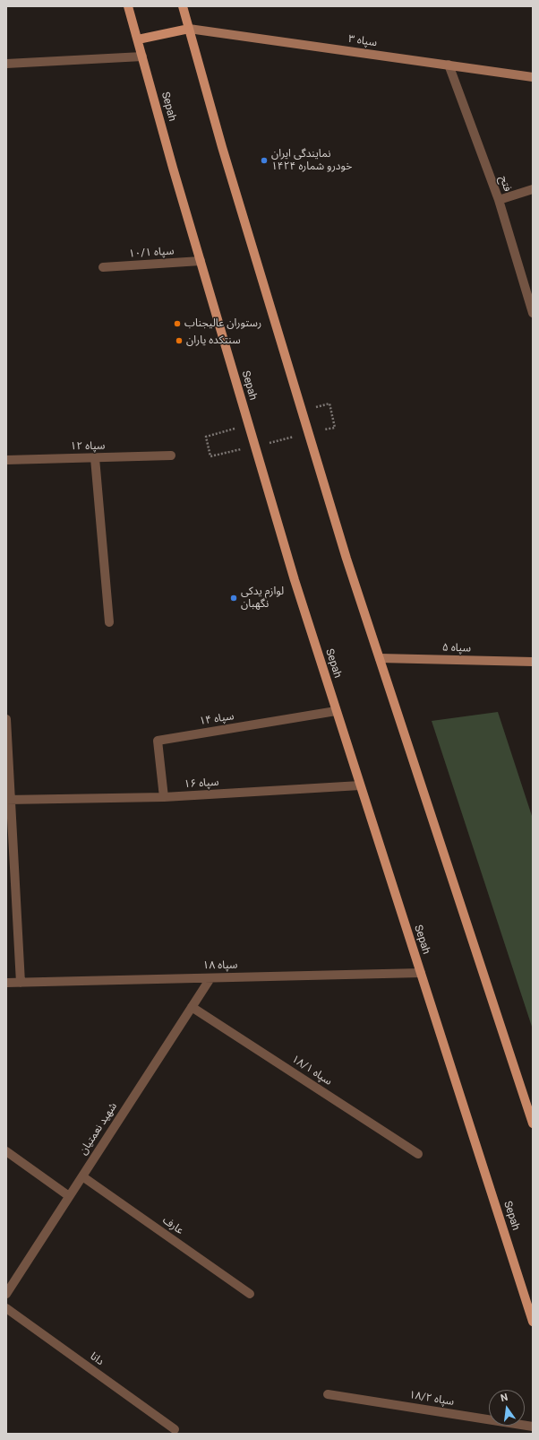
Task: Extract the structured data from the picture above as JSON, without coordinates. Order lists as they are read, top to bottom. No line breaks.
{"streets":{"main road":["Sepah"],"street":["سپاه ۳","فتح","سپاه ۱۰/۱","سپاه ۱۲","سپاه ۵","سپاه ۱۴","سپاه ۱۶","سپاه ۱۸","سپاه ۱۸/۱","شهید نعمتیان","عارف","دانا","سپاه ۱۸/۲"]},"crossings":[["سپاه ۳","فتح"],["Sepah","سپاه ۱۰/۱"],["Sepah","سپاه ۱۴"],["Sepah","سپاه ۱۶"],["Sepah","سپاه ۱۸"],["سپاه ۱۴","سپاه ۱۶"],["سپاه ۱۸","شهید نعمتیان"],["سپاه ۱۸/۱","شهید نعمتیان"],["شهید نعمتیان","عارف"]],"places":["نمایندگی ایران خودرو شماره ۱۴۲۴","رستوران عالیجناب","سنتکده یاران","لوازم یدکی نگهبان"],"north":"top"}
